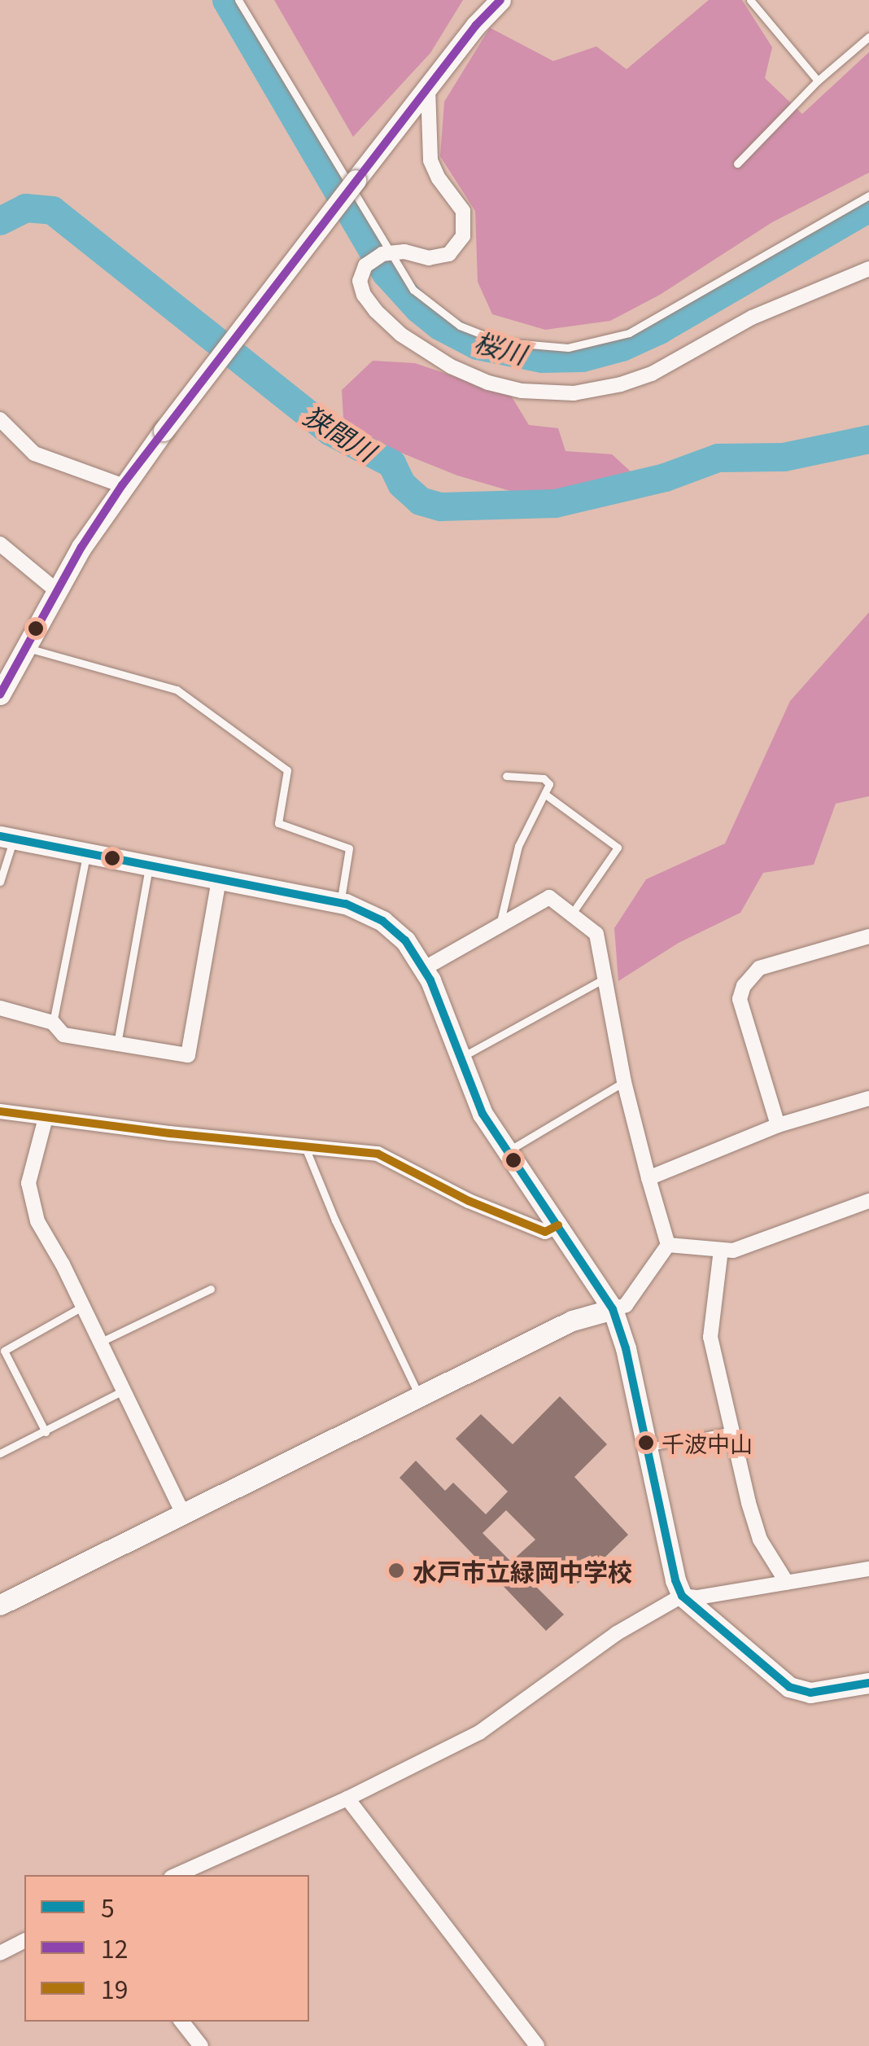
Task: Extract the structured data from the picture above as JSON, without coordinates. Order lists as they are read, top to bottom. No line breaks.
{"water":["桜川","狭間川"],"places":["千波中山","水戸市立緑岡中学校"],"lines":["transit line 12","transit line 5","transit line 19"],"legend":["5","12","19"]}
